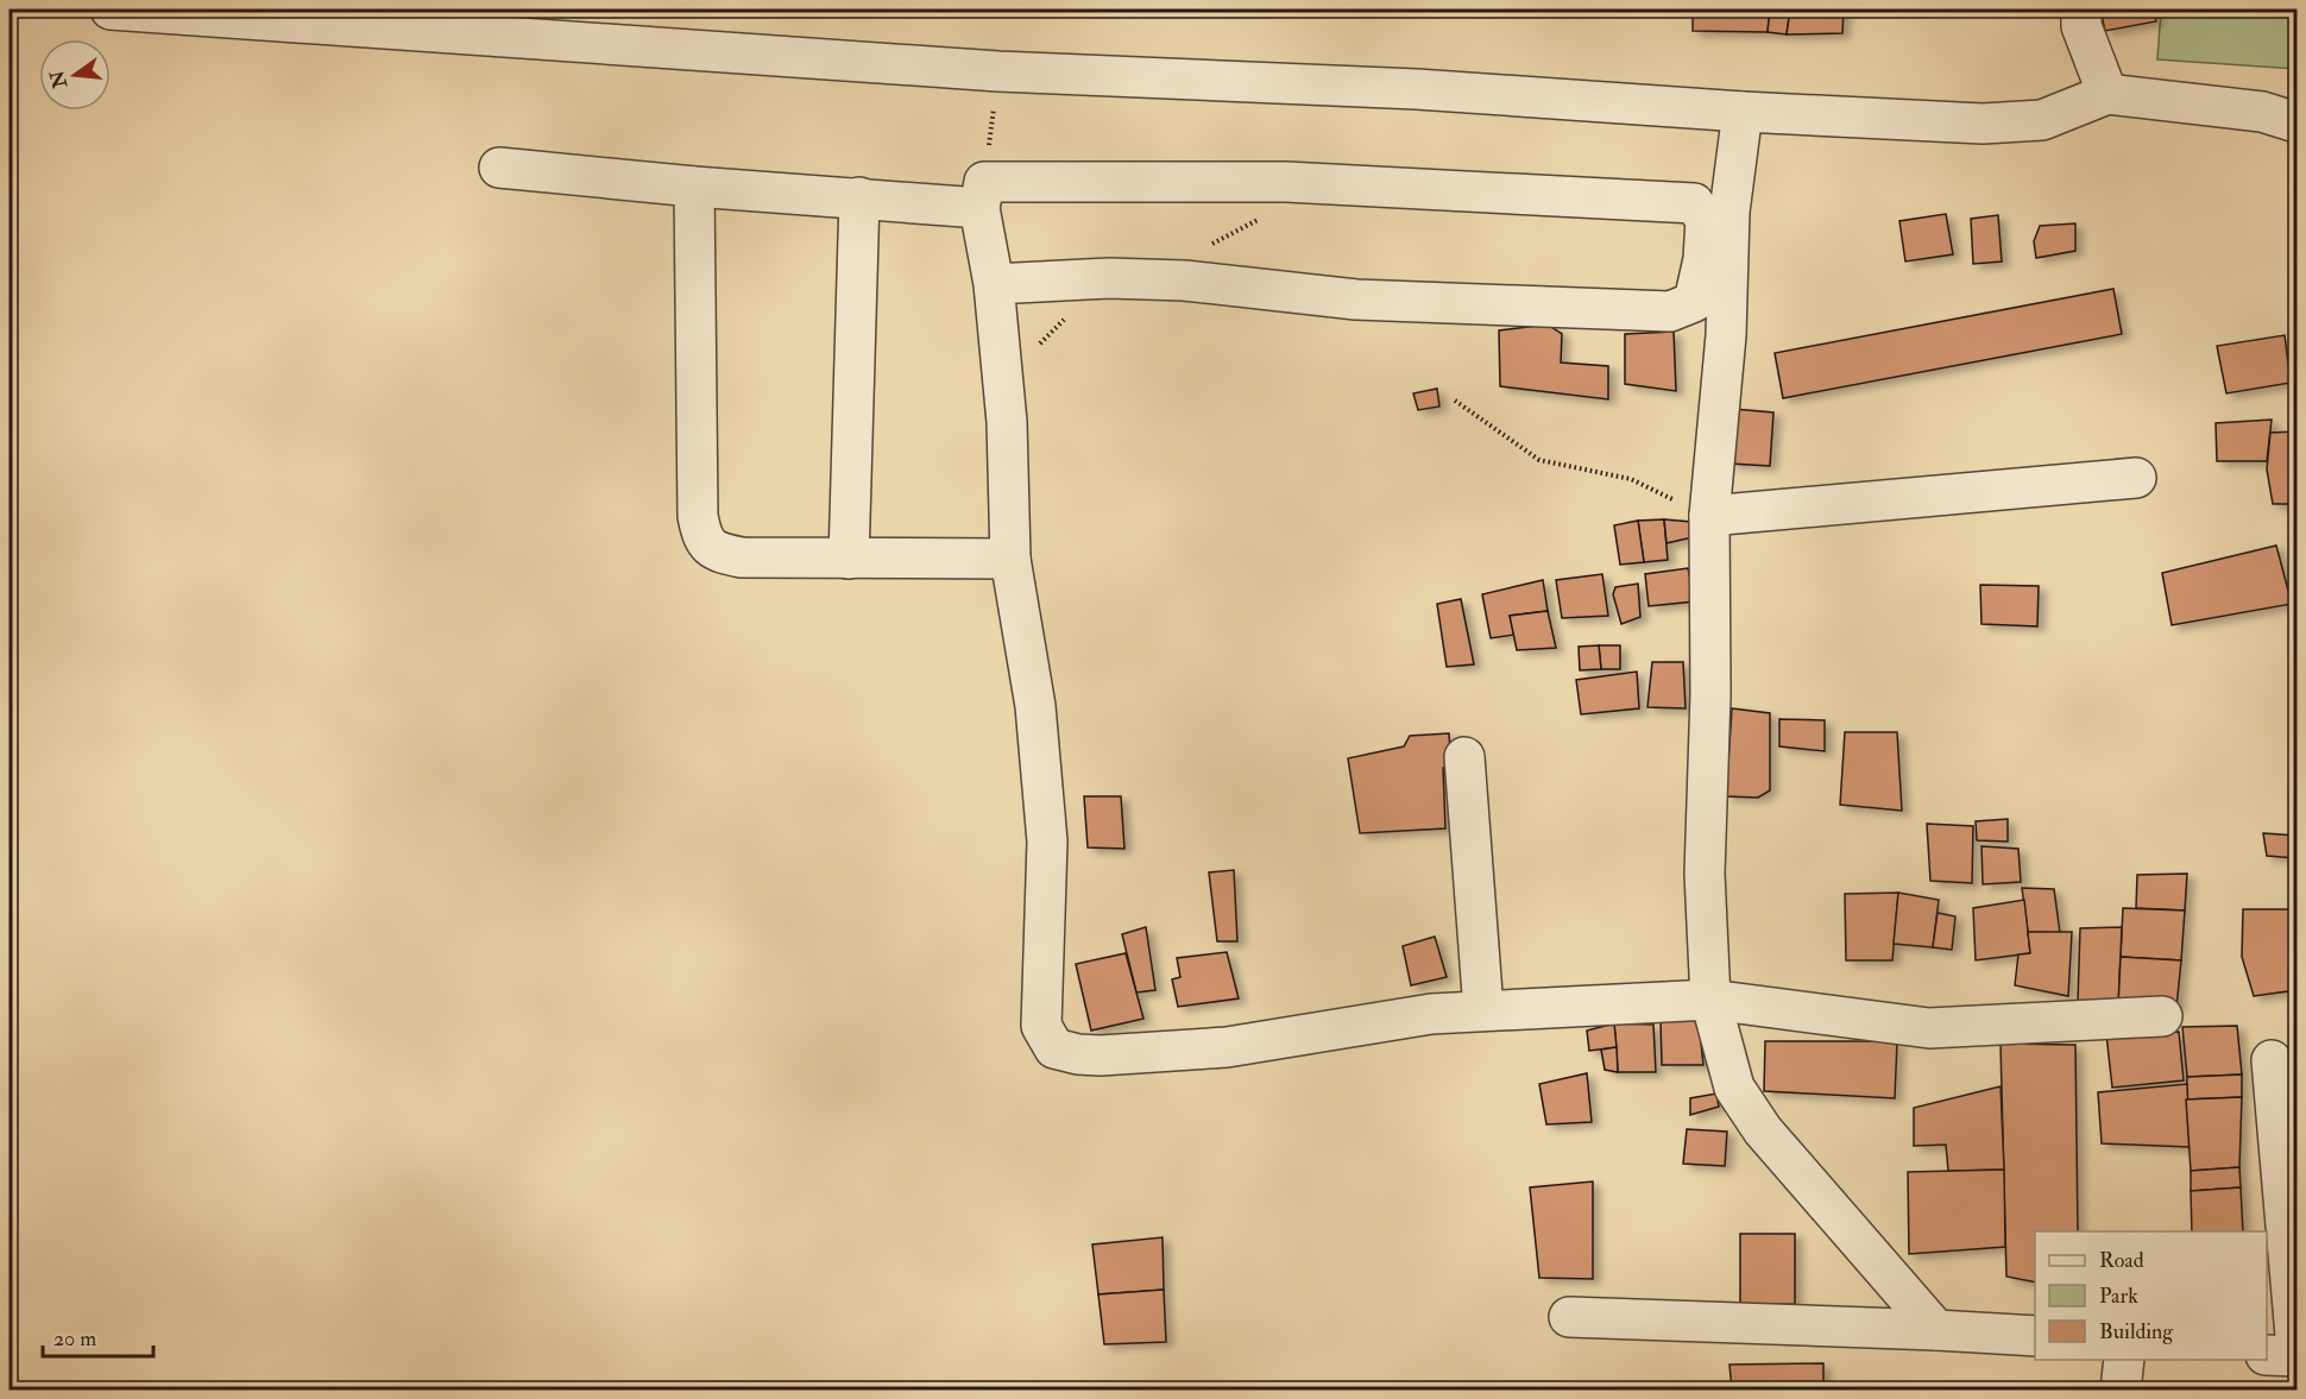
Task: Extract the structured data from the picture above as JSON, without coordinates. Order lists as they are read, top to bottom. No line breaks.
{"legend":["Road","Park","Building"],"scale_bar":"20 m","north":"left"}
